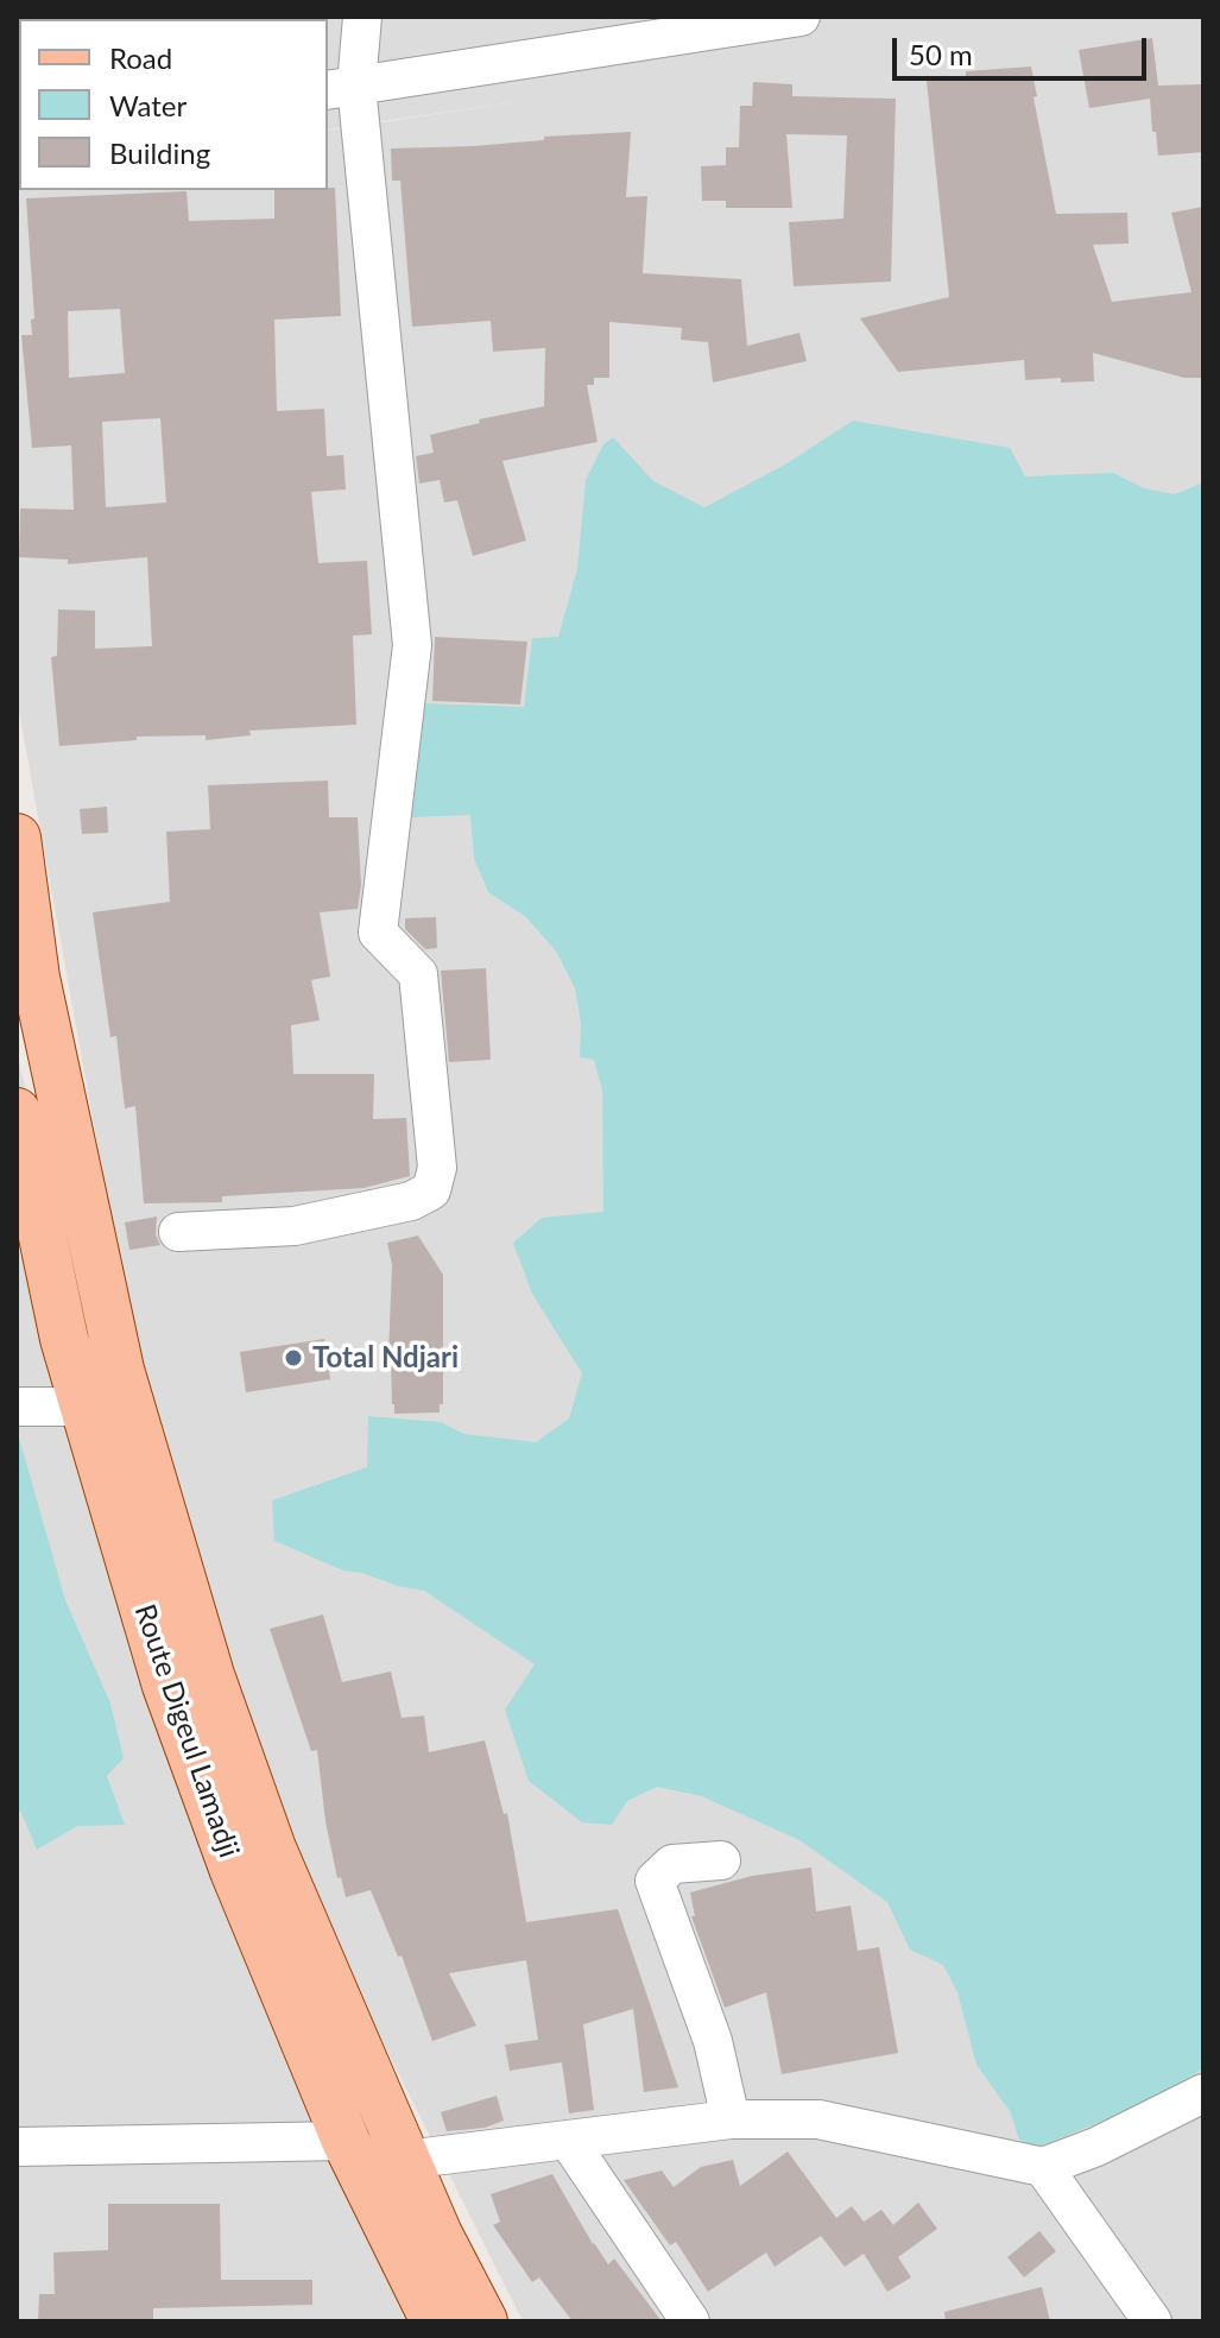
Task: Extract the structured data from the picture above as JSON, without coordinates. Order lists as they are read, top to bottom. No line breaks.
{"streets":{"main road":["Route Digeul Lamadji"]},"places":["Total Ndjari"],"legend":["Road","Water","Building"],"scale_bar":"50 m"}
